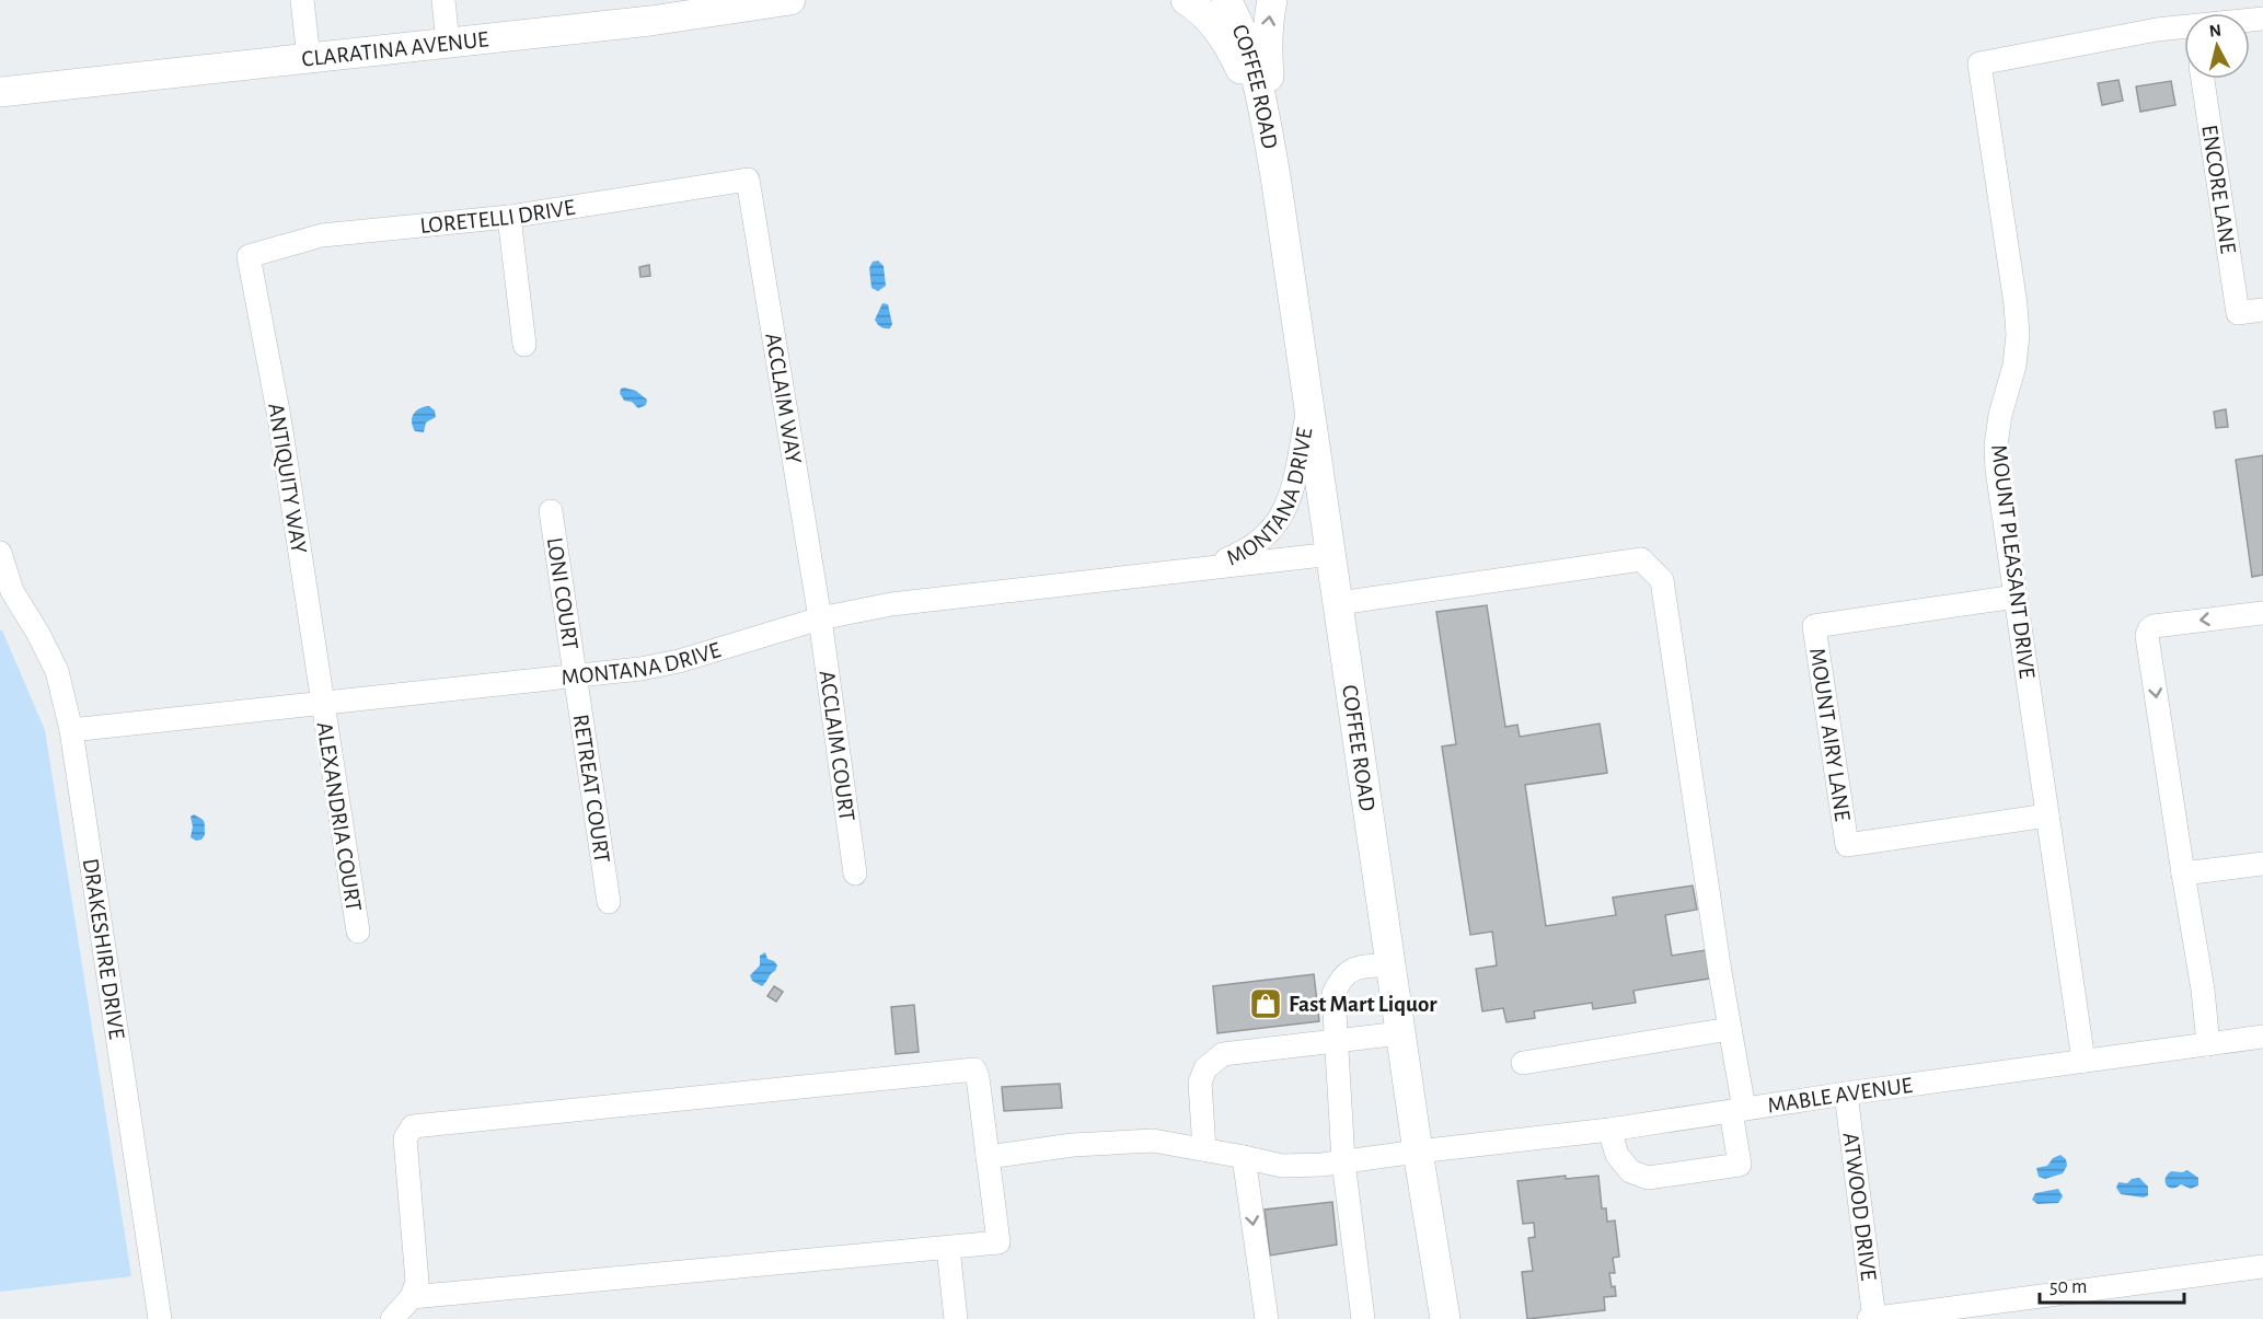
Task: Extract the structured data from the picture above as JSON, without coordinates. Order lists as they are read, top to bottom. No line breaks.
{"streets":{"main road":["CLARATINA AVENUE","COFFEE ROAD"],"street":["ENCORE LANE","LORETELLI DRIVE","ACCLAIM WAY","ANTIQUITY WAY","MONTANA DRIVE","MOUNT PLEASANT DRIVE","LONI COURT","MOUNT AIRY LANE","ACCLAIM COURT","RETREAT COURT","ALEXANDRIA COURT","DRAKESHIRE DRIVE","MABLE AVENUE","ATWOOD DRIVE"]},"crossings":[["COFFEE ROAD","MONTANA DRIVE"],["COFFEE ROAD","MABLE AVENUE"],["LORETELLI DRIVE","ACCLAIM WAY"],["LORETELLI DRIVE","ANTIQUITY WAY"],["ACCLAIM WAY","MONTANA DRIVE"],["ACCLAIM WAY","ACCLAIM COURT"],["ANTIQUITY WAY","MONTANA DRIVE"],["ANTIQUITY WAY","ALEXANDRIA COURT"],["MONTANA DRIVE","LONI COURT"],["MONTANA DRIVE","ACCLAIM COURT"],["MONTANA DRIVE","RETREAT COURT"],["MONTANA DRIVE","ALEXANDRIA COURT"],["MONTANA DRIVE","DRAKESHIRE DRIVE"],["MOUNT PLEASANT DRIVE","MOUNT AIRY LANE"],["MOUNT PLEASANT DRIVE","MABLE AVENUE"],["LONI COURT","RETREAT COURT"],["MABLE AVENUE","ATWOOD DRIVE"]],"places":{"shop":["Fast Mart Liquor"]},"scale_bar":"50 m","north":"top"}
